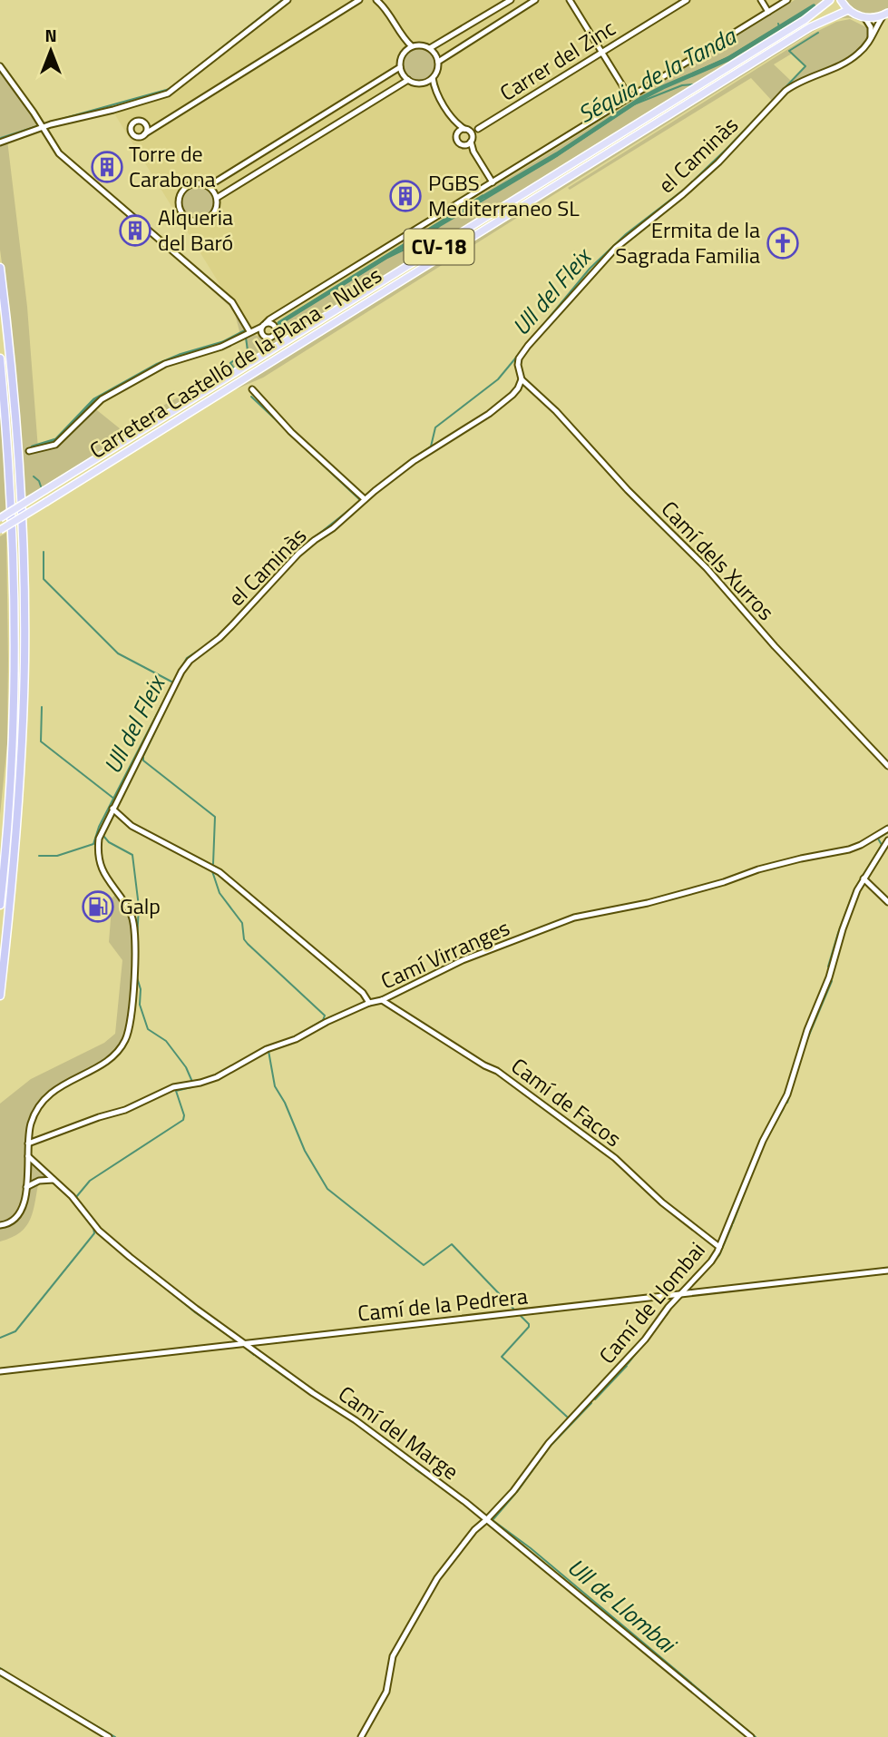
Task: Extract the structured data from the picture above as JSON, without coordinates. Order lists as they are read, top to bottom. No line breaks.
{"streets":{"main road":["CV-18","Carretera Castelló de la Plana - Nules"],"street":["Carrer del Zinc","el Caminàs","Camí dels Xurros","Camí Virranges","Camí de Facos","Camí de Llombai","Camí de la Pedrera","Camí del Marge"]},"crossings":[["el Caminàs","Camí dels Xurros"],["el Caminàs","Camí Virranges"],["el Caminàs","Camí del Marge"],["Camí Virranges","Camí de Facos"],["Camí de Facos","Camí de Llombai"],["Camí de Llombai","Camí de la Pedrera"],["Camí de Llombai","Camí del Marge"],["Camí de la Pedrera","Camí del Marge"]],"water":["Séquia de la Tanda","Ull del Fleix","Ull de Llombai"],"places":{"building":["Torre de Carabona","PGBS Mediterraneo SL","Alqueria del Baró"],"church":["Ermita de la Sagrada Familia"],"fuel station":["Galp"]},"north":"top"}
